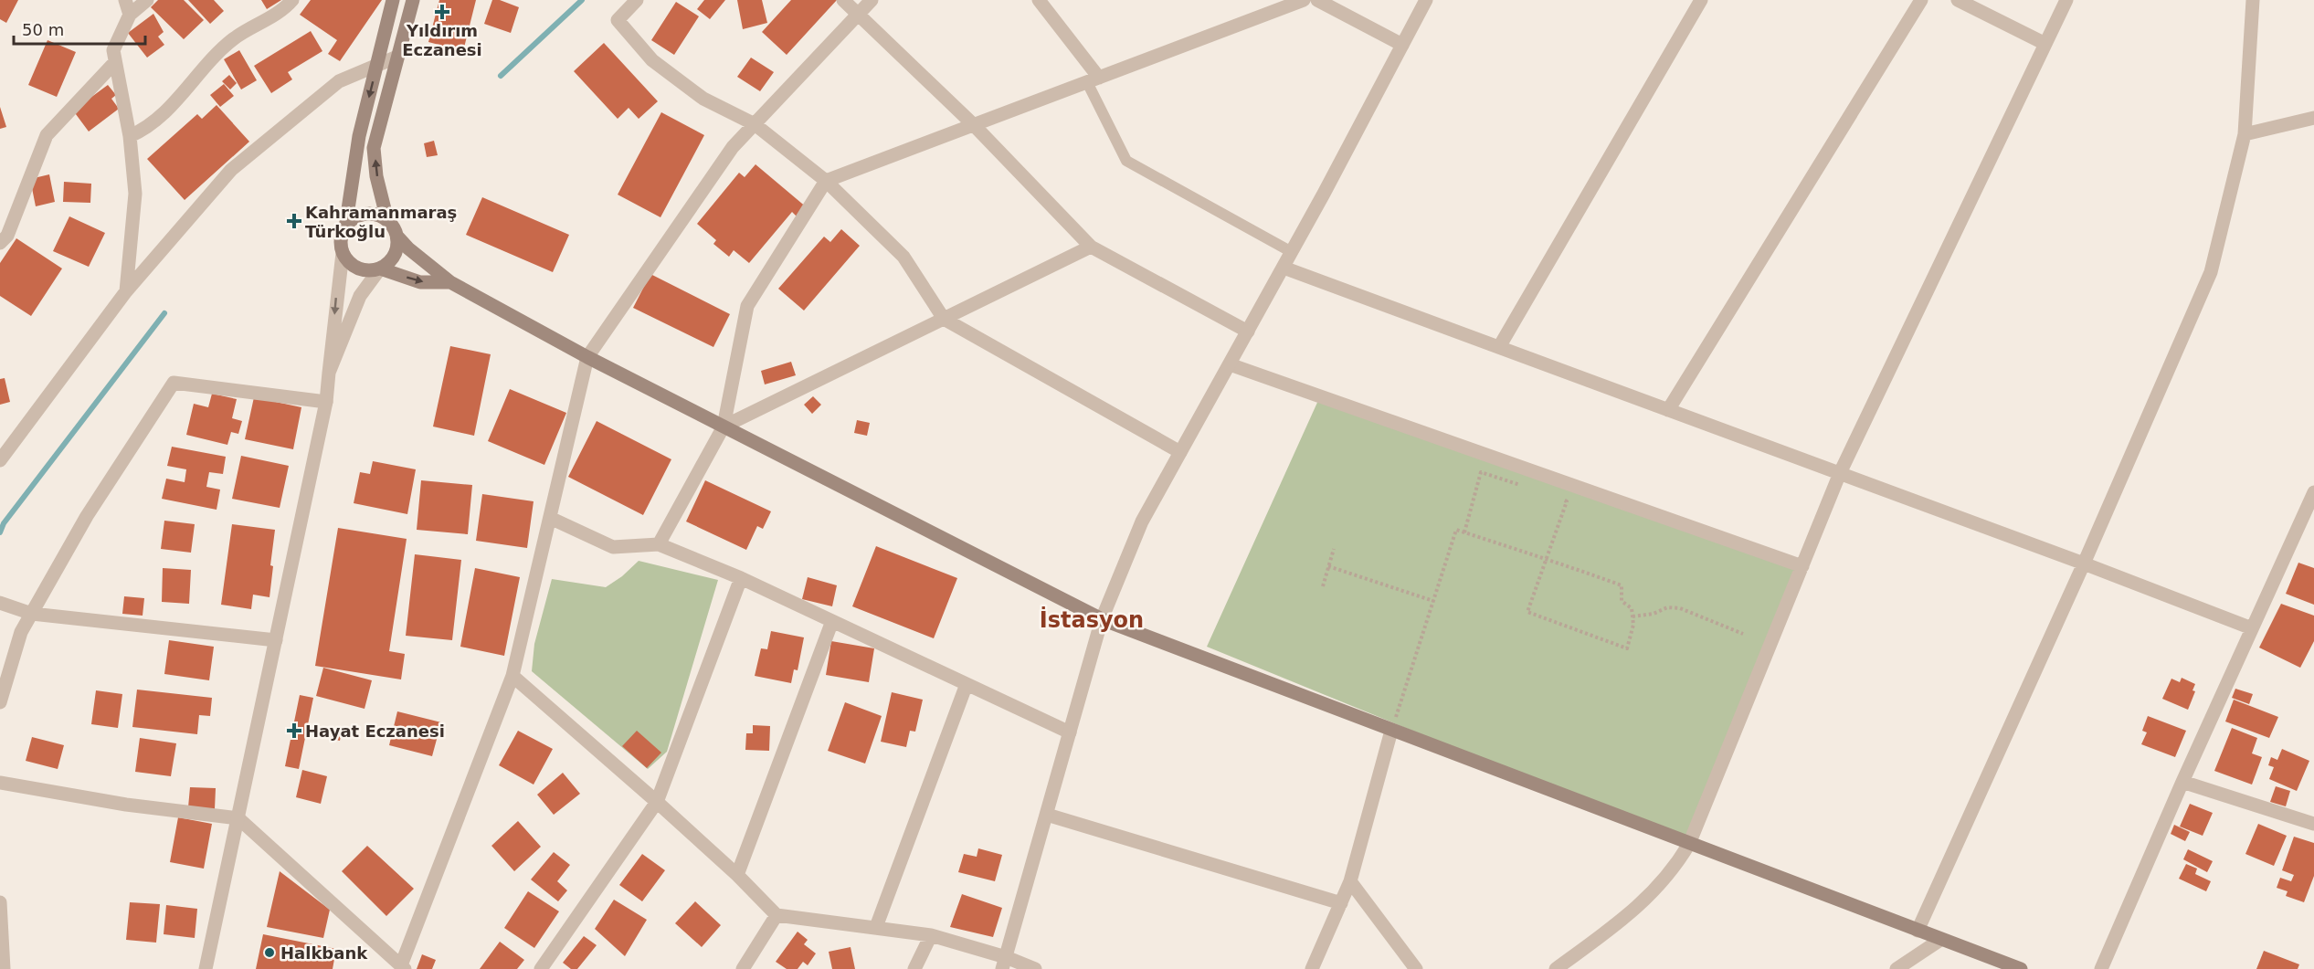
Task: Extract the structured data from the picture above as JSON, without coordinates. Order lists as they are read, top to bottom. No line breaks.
{"districts":["İstasyon"],"places":{"health":["Yıldırım Eczanesi","Kahramanmaraş Türkoğlu","Hayat Eczanesi"],"other":["Halkbank"]},"scale_bar":"50 m"}
